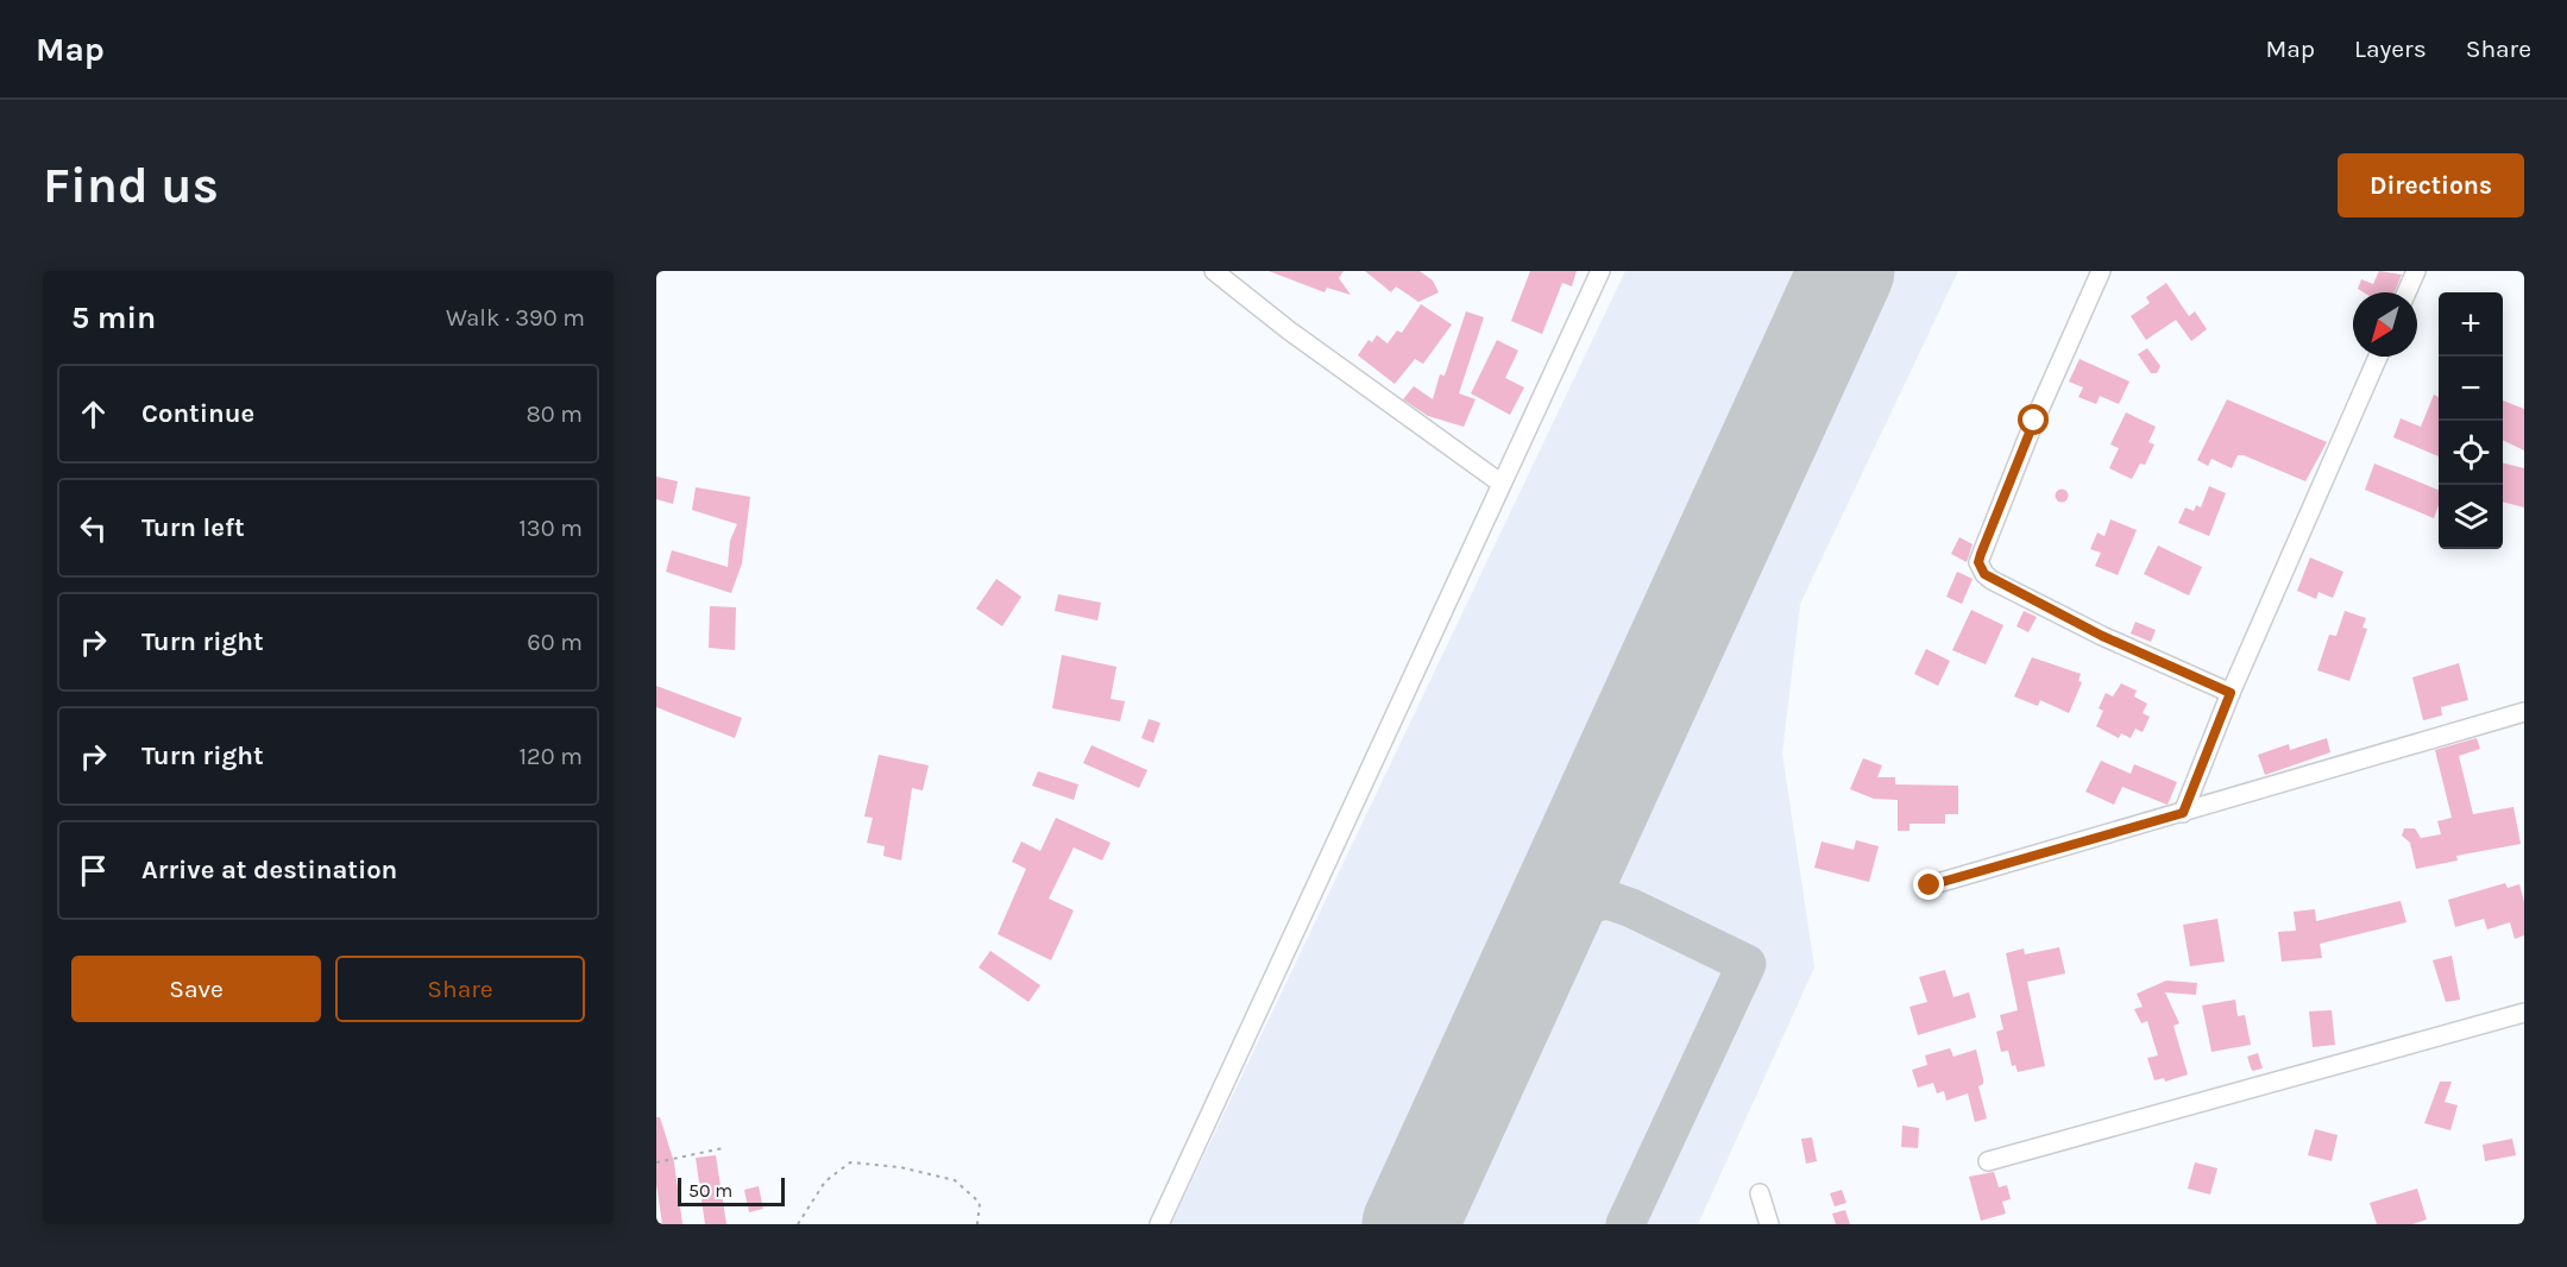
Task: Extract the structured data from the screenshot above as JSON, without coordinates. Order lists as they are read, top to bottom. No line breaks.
{"scale_bar":"50 m","north":"bottom left","page":{"header":"Map","nav":["Map","Layers","Share"],"buttons":["Directions",["Save","Share"]],"title":"Find us","heading":["5 min","Walk · 390 m"],"map_buttons":["+","−"],"list":[["Continue","80 m"],["Turn left","130 m"],["Turn right","60 m"],["Turn right","120 m"],"Arrive at destination"],"scale":"50 m"}}
